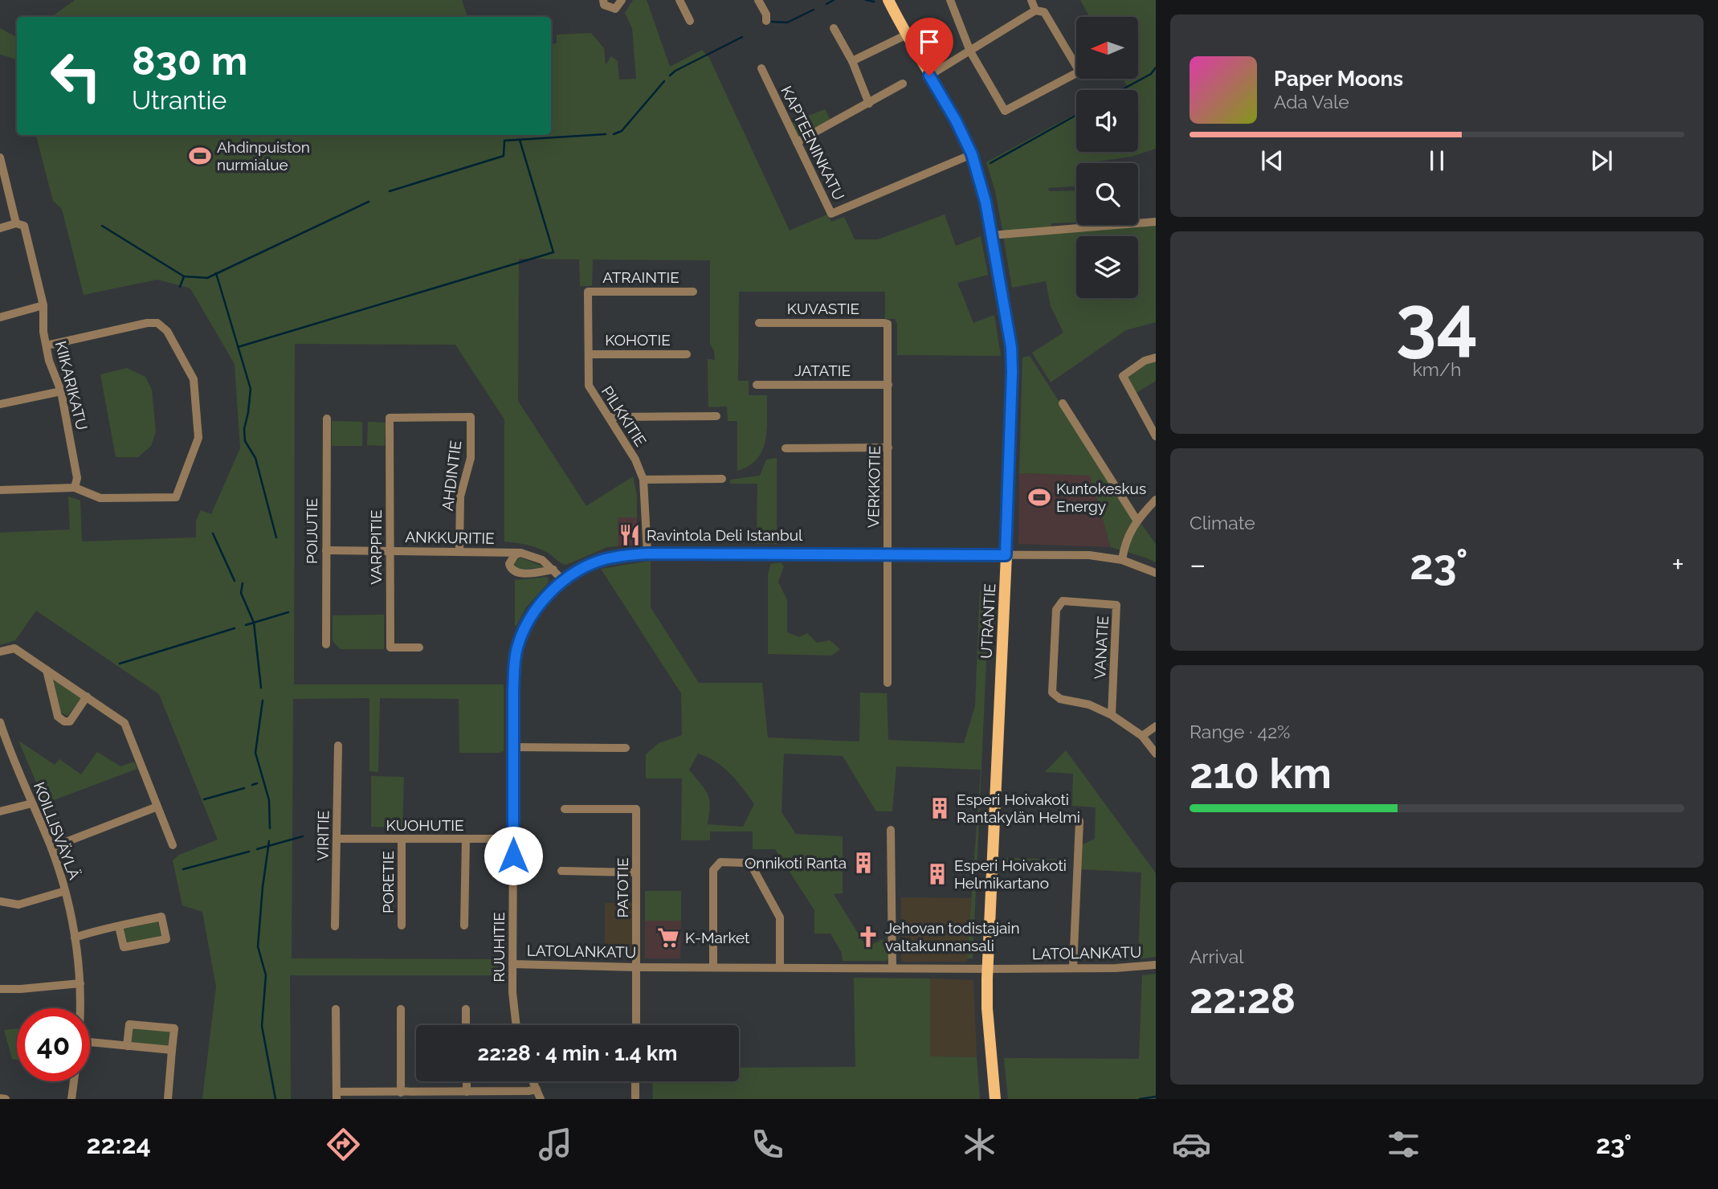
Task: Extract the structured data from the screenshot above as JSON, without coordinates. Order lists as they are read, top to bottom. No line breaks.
{"streets":{"main road":["UTRANTIE"],"street":["KAPTEENINKATU","ATRAINTIE","KUVASTIE","KOHOTIE","JATATIE","KIIKARIKATU","PILKKITIE","AHDINTIE","VERKKOTIE","POIJUTIE","ANKKURITIE","VARPPITIE","VANATIE","KUOHUTIE","KOILLISVÄYLÄ","VIRITIE","PORETIE","PATOTIE","RUUHITIE","LATOLANKATU"]},"crossings":[["KAPTEENINKATU","UTRANTIE"],["ATRAINTIE","PILKKITIE"],["KUVASTIE","VERKKOTIE"],["KOHOTIE","PILKKITIE"],["JATATIE","VERKKOTIE"],["PILKKITIE","RUUHITIE"],["AHDINTIE","ANKKURITIE"],["AHDINTIE","VARPPITIE"],["VERKKOTIE","RUUHITIE"],["POIJUTIE","ANKKURITIE"],["ANKKURITIE","VARPPITIE"],["ANKKURITIE","RUUHITIE"],["UTRANTIE","RUUHITIE"],["UTRANTIE","LATOLANKATU"],["KUOHUTIE","VIRITIE"],["KUOHUTIE","PORETIE"],["KUOHUTIE","RUUHITIE"],["PATOTIE","LATOLANKATU"],["RUUHITIE","LATOLANKATU"]],"places":{"sports":["Ahdinpuiston nurmialue","Kuntokeskus Energy"],"restaurant":["Ravintola Deli Istanbul"],"building":["Esperi Hoivakoti Rantakylän Helmi","Onnikoti Ranta","Esperi Hoivakoti Helmikartano"],"church":["Jehovan todistajain valtakunnansali"],"supermarket":["K-Market"]},"north":"left","page":{"turn":["830 m","Utrantie"],"song":["Paper Moons","Ada Vale"],"tile":[["34","km/h"],"Climate",["Range · 42%","210 km"],["Arrival","22:28"]],"heat":["−","23°","+"],"limit":"40","trip":"22:28 · 4 min · 1.4 km","tabs":["22:24","23°"]}}
